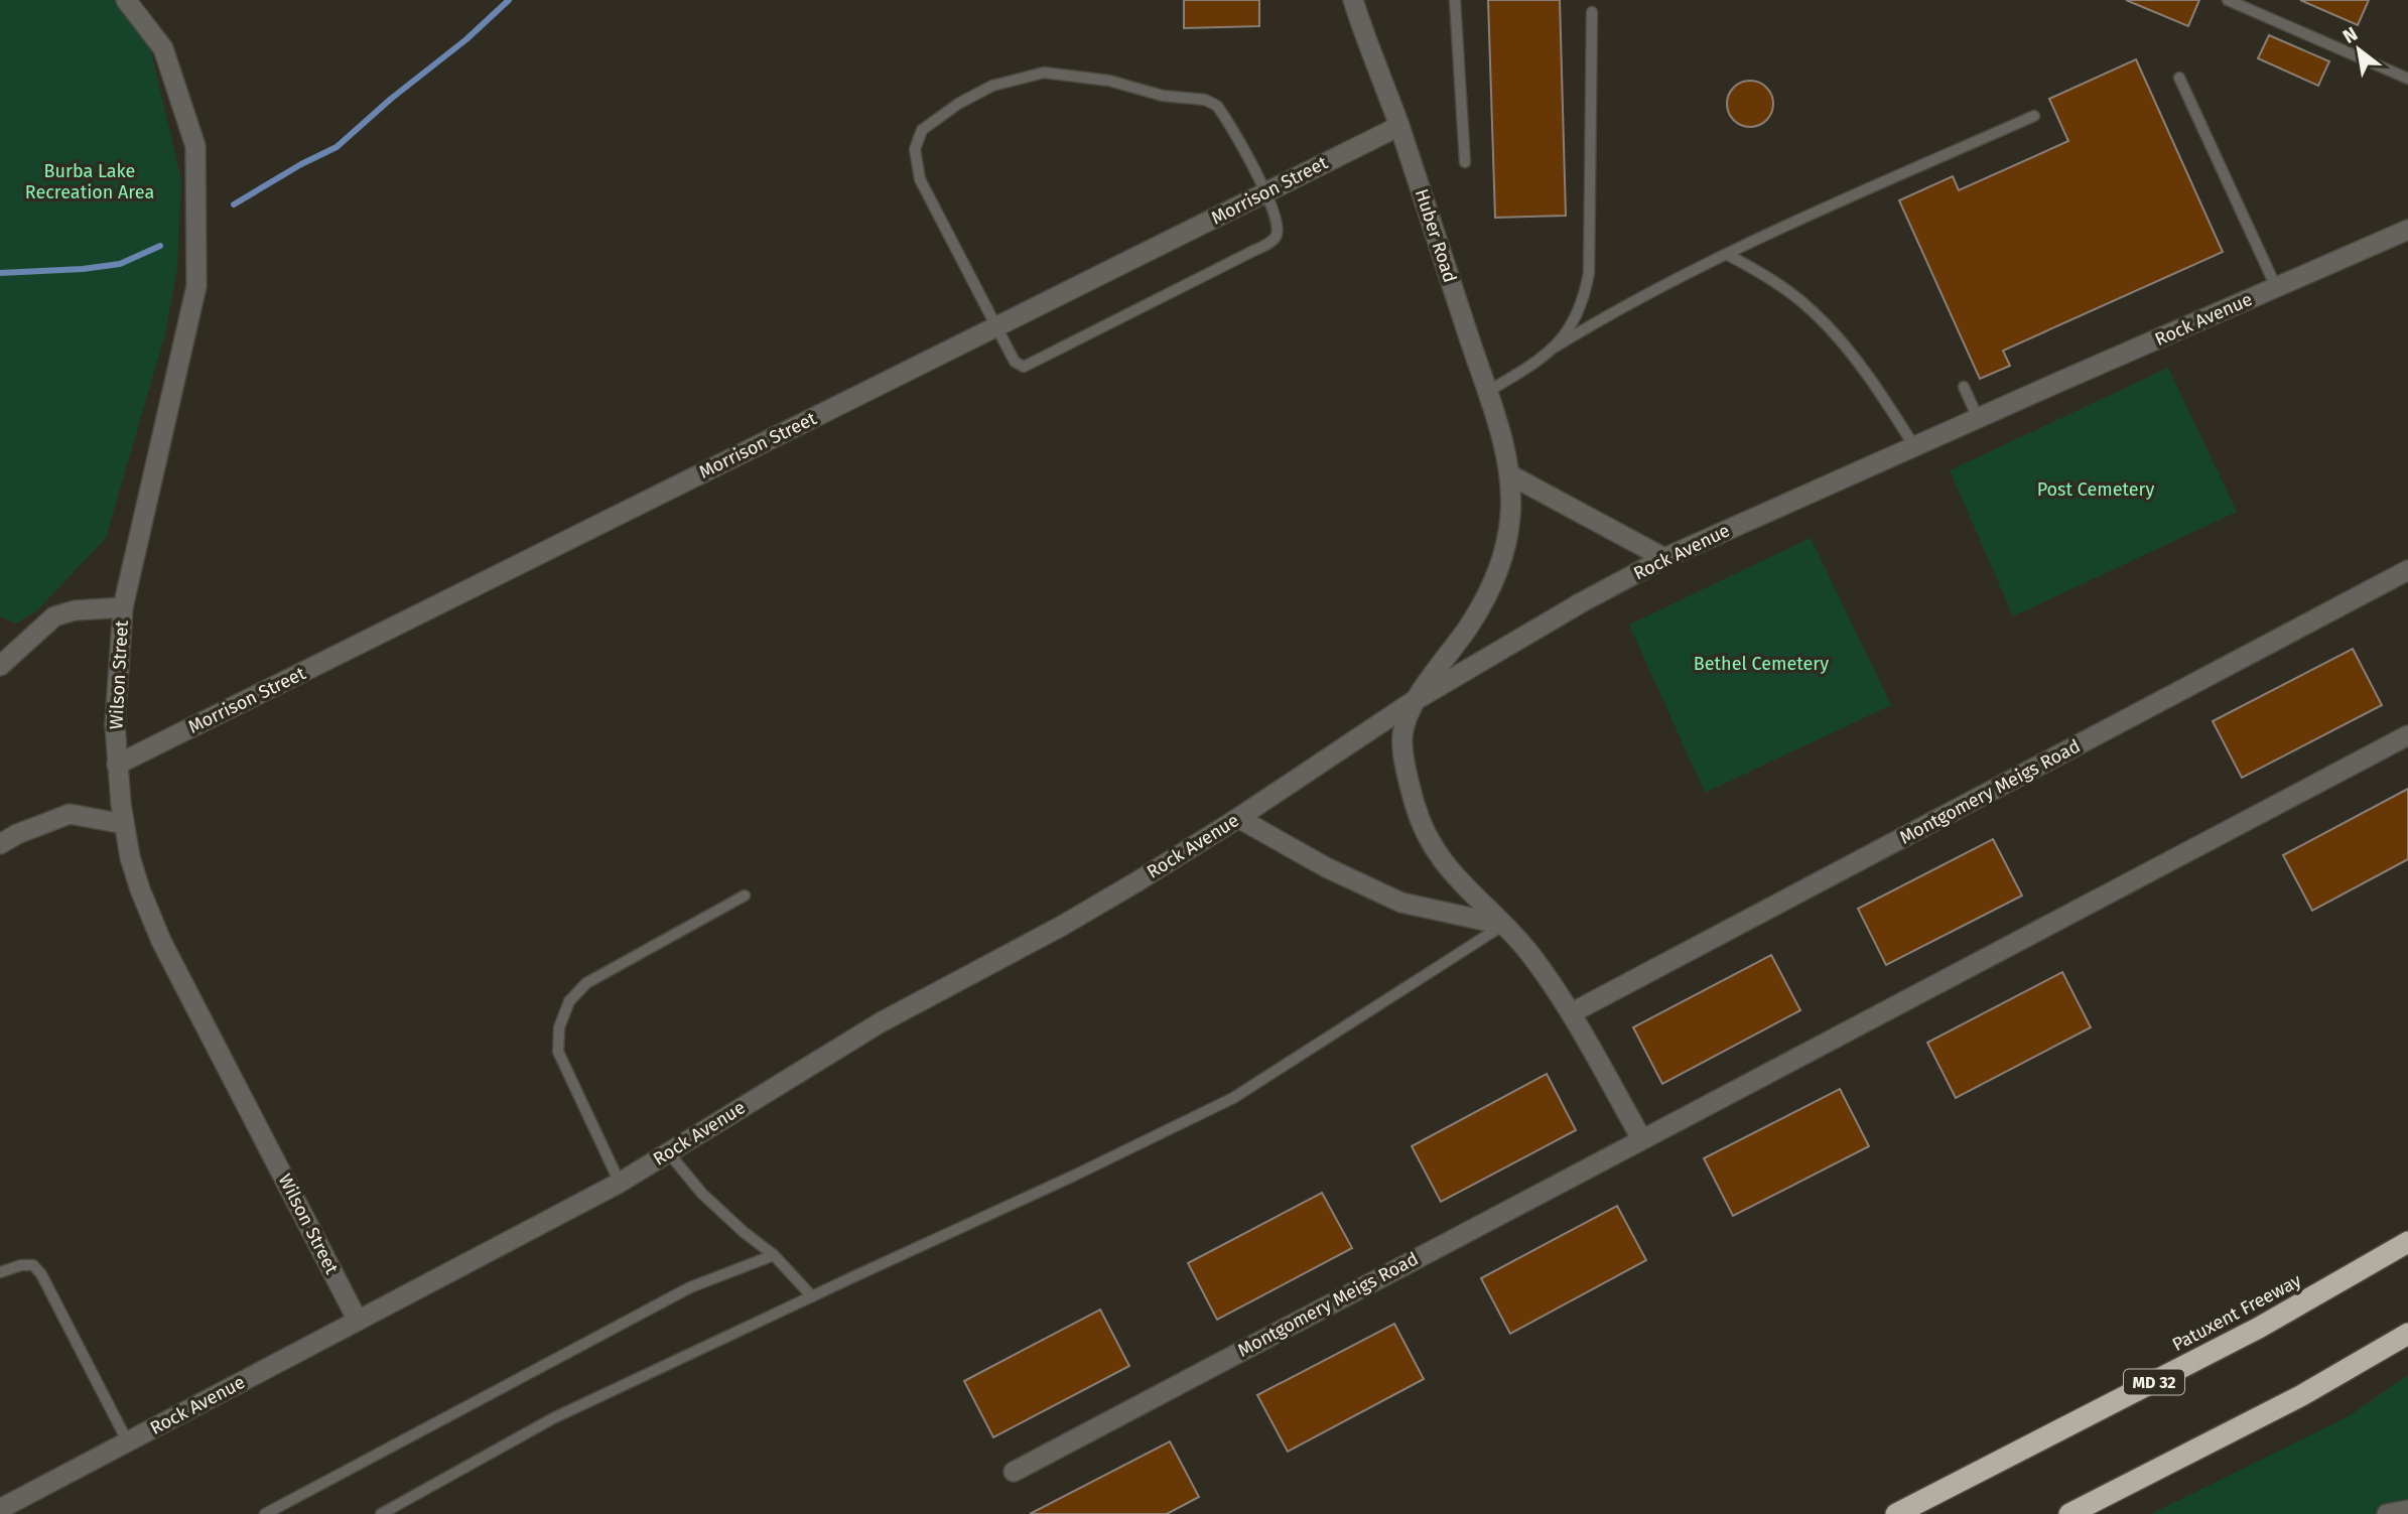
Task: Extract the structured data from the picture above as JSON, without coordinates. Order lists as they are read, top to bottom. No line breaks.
{"streets":{"highway":["Patuxent Freeway","MD 32"],"street":["Morrison Street","Huber Road","Rock Avenue","Wilson Street","Montgomery Meigs Road"]},"crossings":[["Morrison Street","Huber Road"],["Morrison Street","Wilson Street"],["Huber Road","Rock Avenue"],["Rock Avenue","Wilson Street"]],"parks":["Burba Lake Recreation Area","Post Cemetery","Bethel Cemetery"],"north":"top left"}
